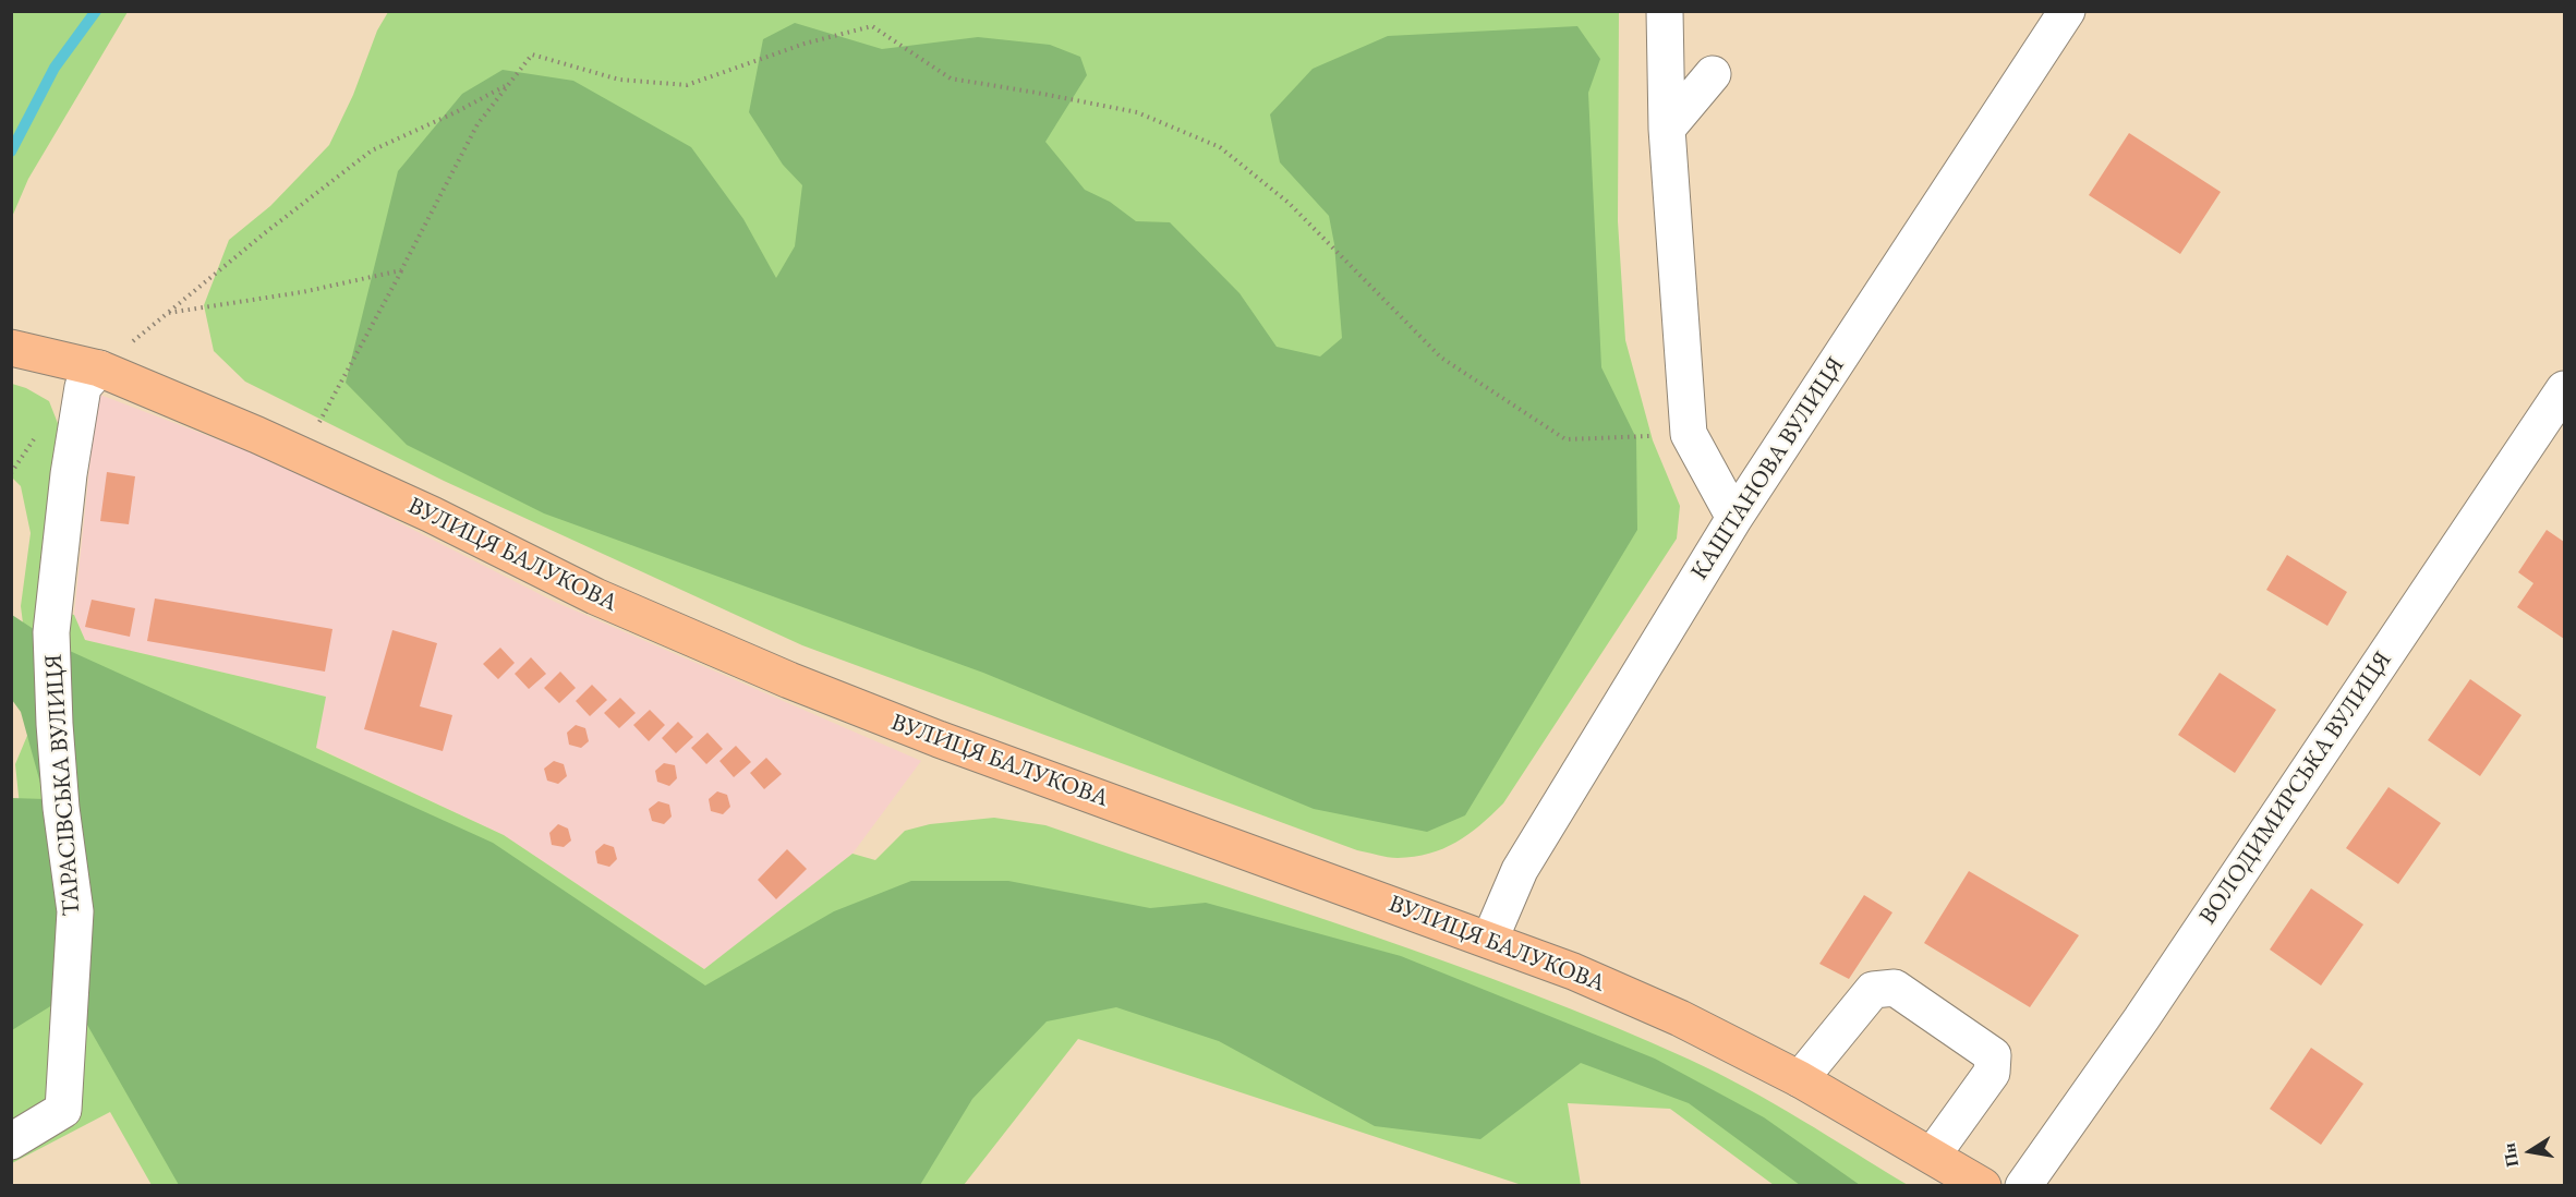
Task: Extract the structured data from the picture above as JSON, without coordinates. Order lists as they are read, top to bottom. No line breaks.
{"streets":{"main road":["ВУЛИЦЯ БАЛУКОВА"],"street":["КАШТАНОВА ВУЛИЦЯ","ТАРАСІВСЬКА ВУЛИЦЯ","ВОЛОДИМИРСЬКА ВУЛИЦЯ"]},"crossings":[["КАШТАНОВА ВУЛИЦЯ","ВУЛИЦЯ БАЛУКОВА"],["ВУЛИЦЯ БАЛУКОВА","ТАРАСІВСЬКА ВУЛИЦЯ"]],"north":"left"}
